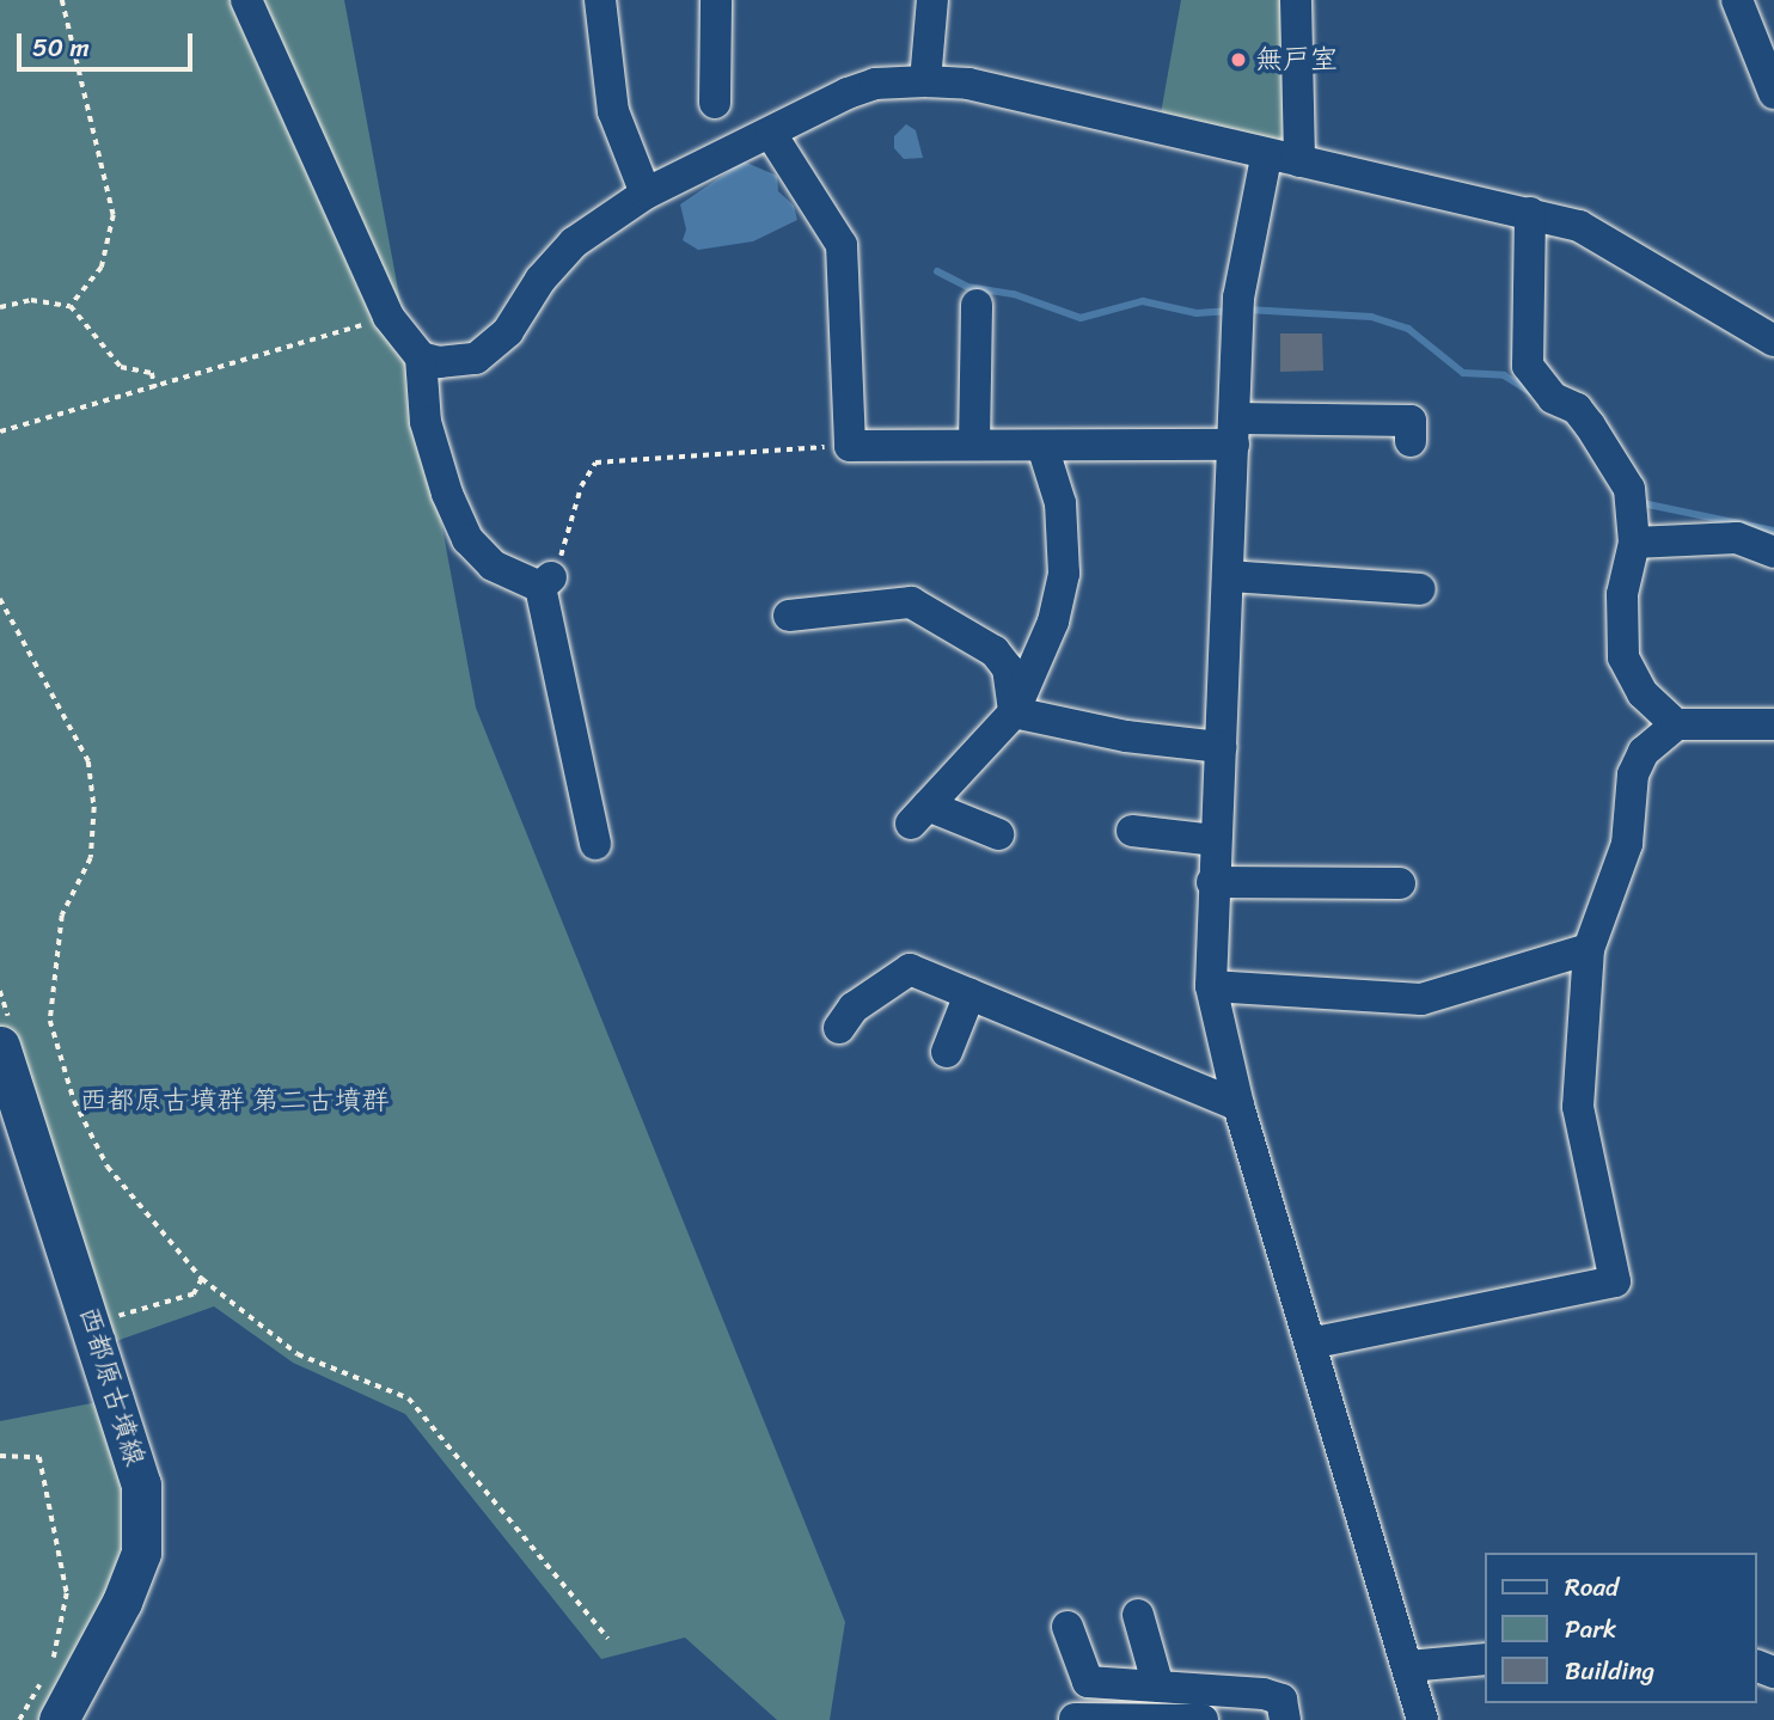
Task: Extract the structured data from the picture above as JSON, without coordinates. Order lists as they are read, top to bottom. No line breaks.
{"streets":{"main road":["西都原古墳線"]},"parks":["西都原古墳群 第二古墳群"],"places":["無戸室"],"legend":["Road","Park","Building"],"scale_bar":"50 m"}
